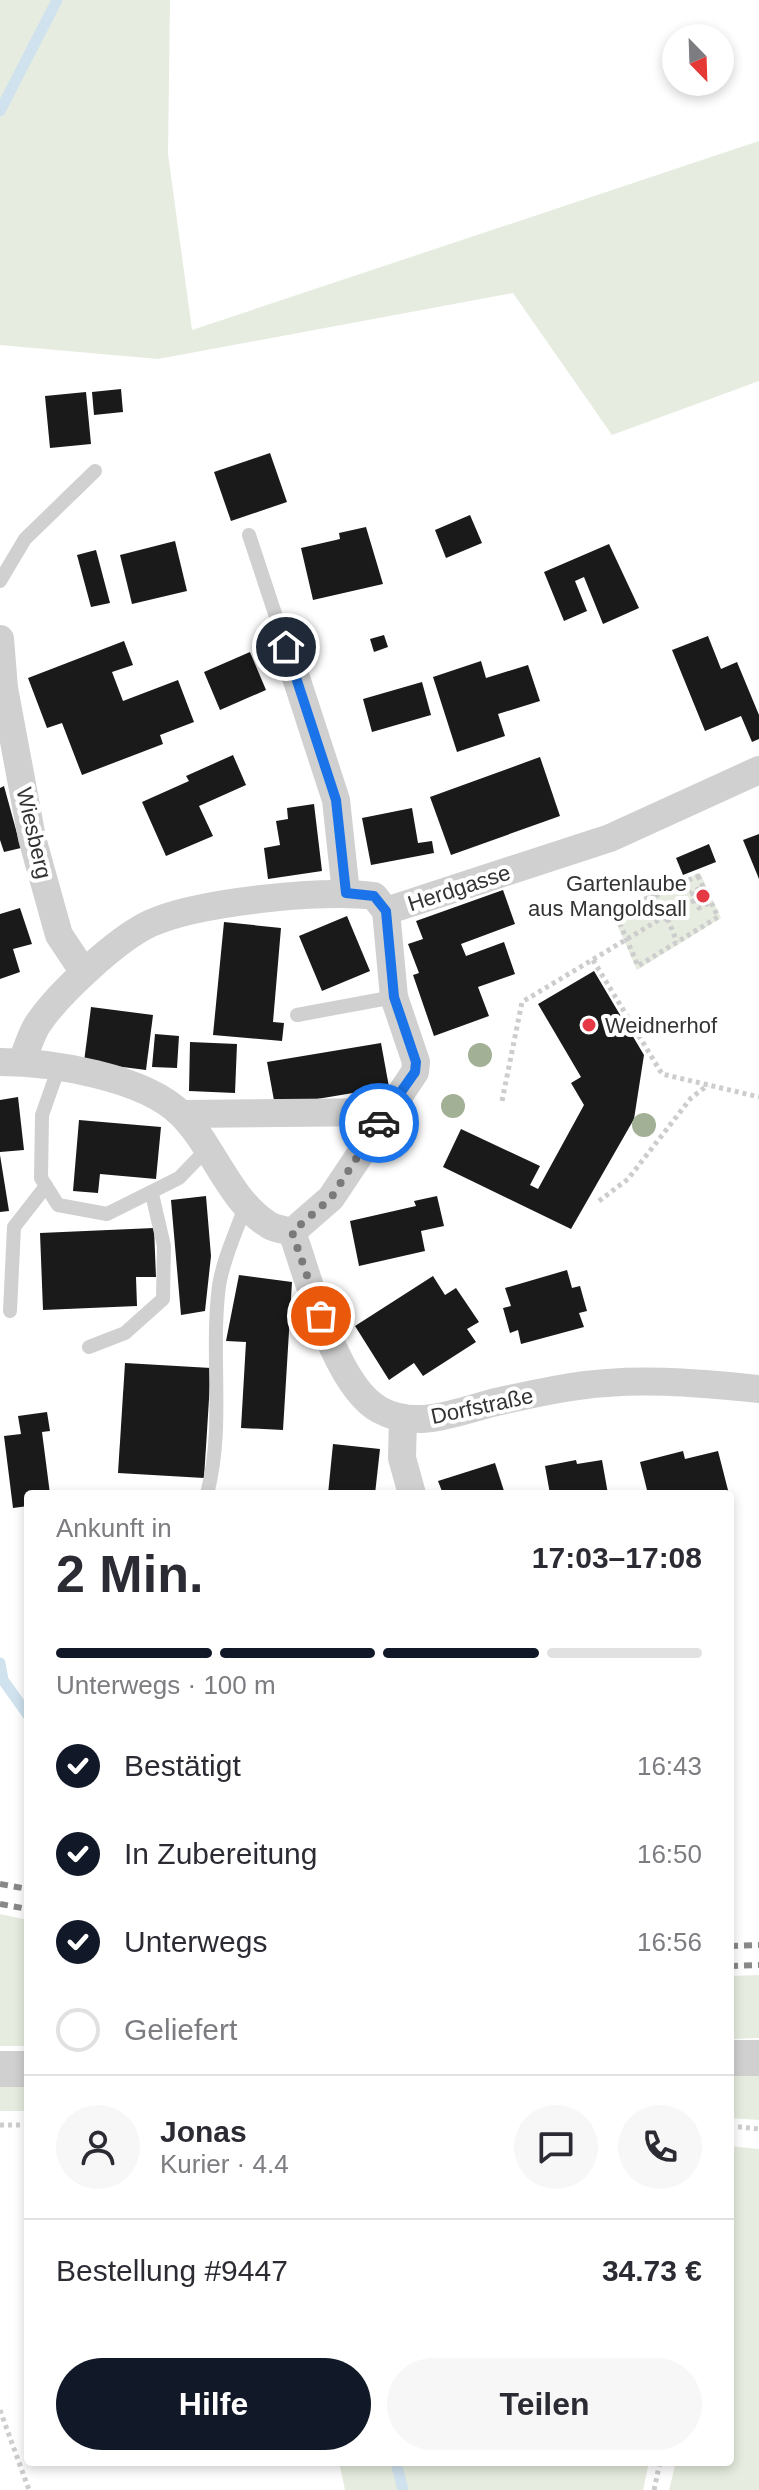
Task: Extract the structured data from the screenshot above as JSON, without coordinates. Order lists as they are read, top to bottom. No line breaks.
{"streets":{"street":["Wiesberg","Herdgasse","Dorfstraße"]},"crossings":[["Wiesberg","Herdgasse"]],"places":["Gartenlaube aus Mangoldsall","Weidnerhof"],"north":"bottom right","page":{"heading":["2 Min.","Ankunft in","17:03–17:08"],"panel":["Jonas","Kurier · 4.4","Bestellung #9447","34.73 €"],"bar":"Unterwegs · 100 m","list":[["Bestätigt","16:43"],["In Zubereitung","16:50"],["Unterwegs","16:56"],"Geliefert"],"buttons":["Hilfe","Teilen"]}}
